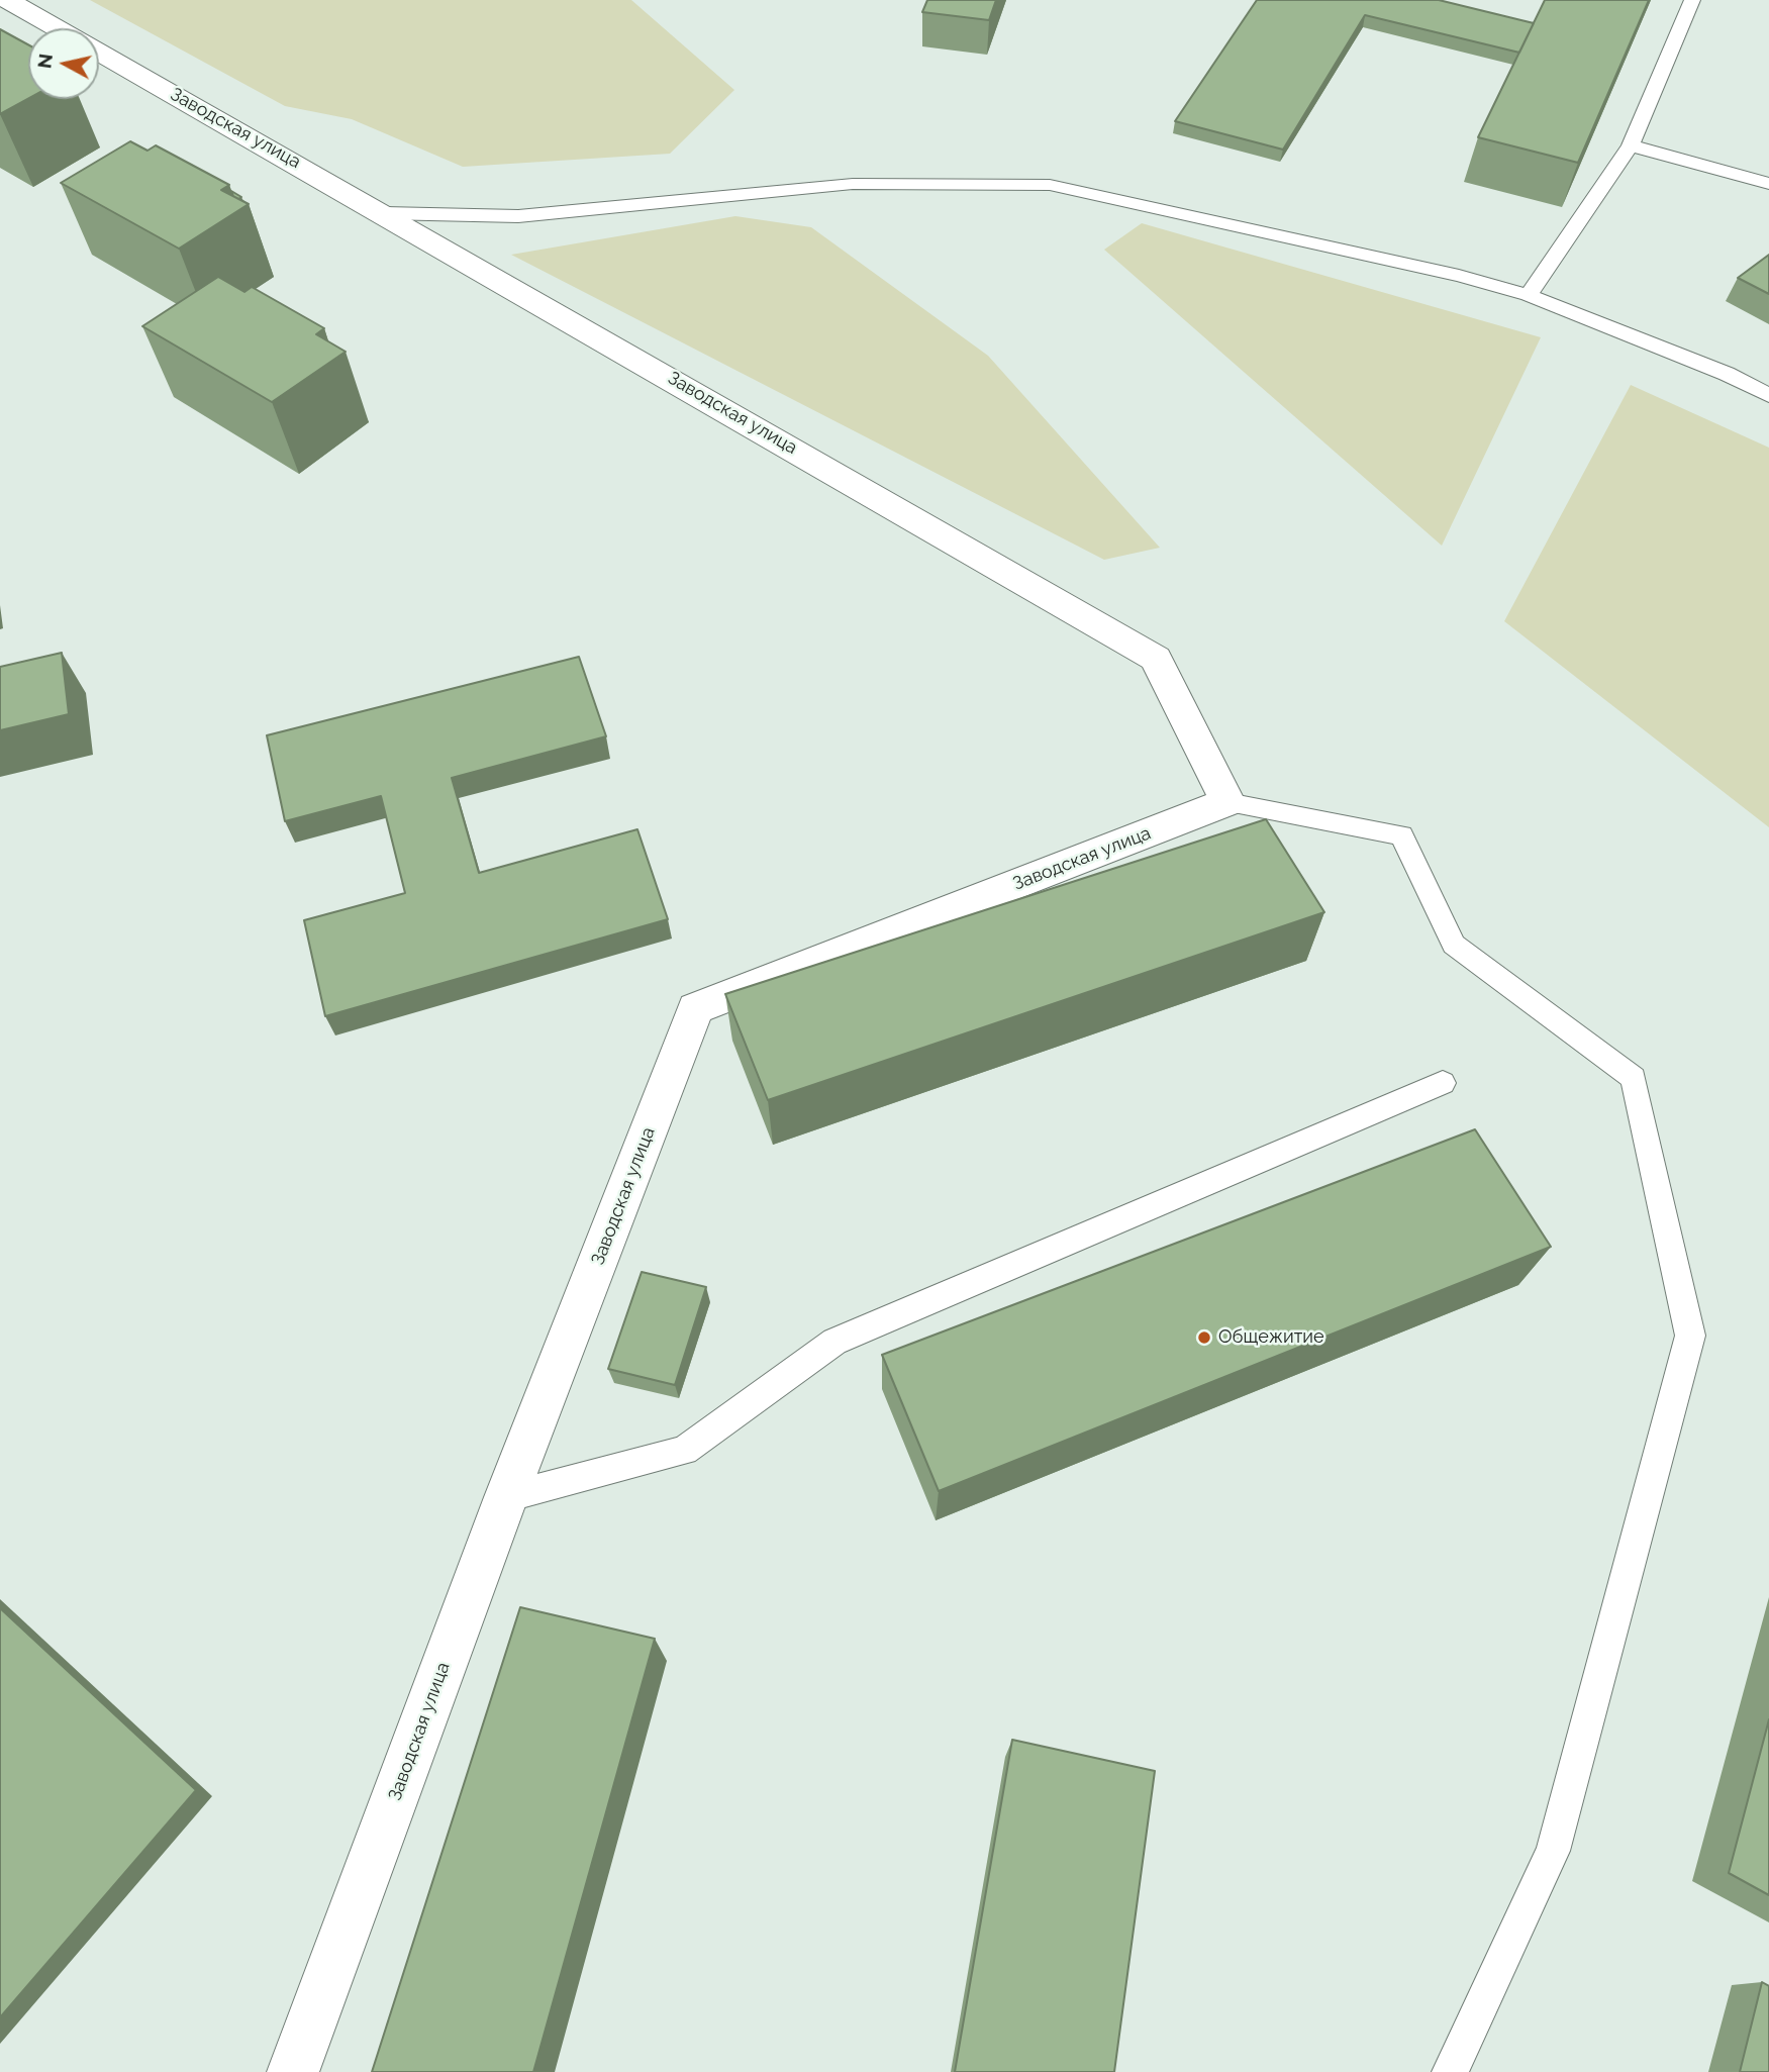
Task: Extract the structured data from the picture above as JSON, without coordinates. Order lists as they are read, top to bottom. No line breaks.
{"streets":{"street":["Заводская улица"]},"places":["Общежитие"],"north":"left"}
